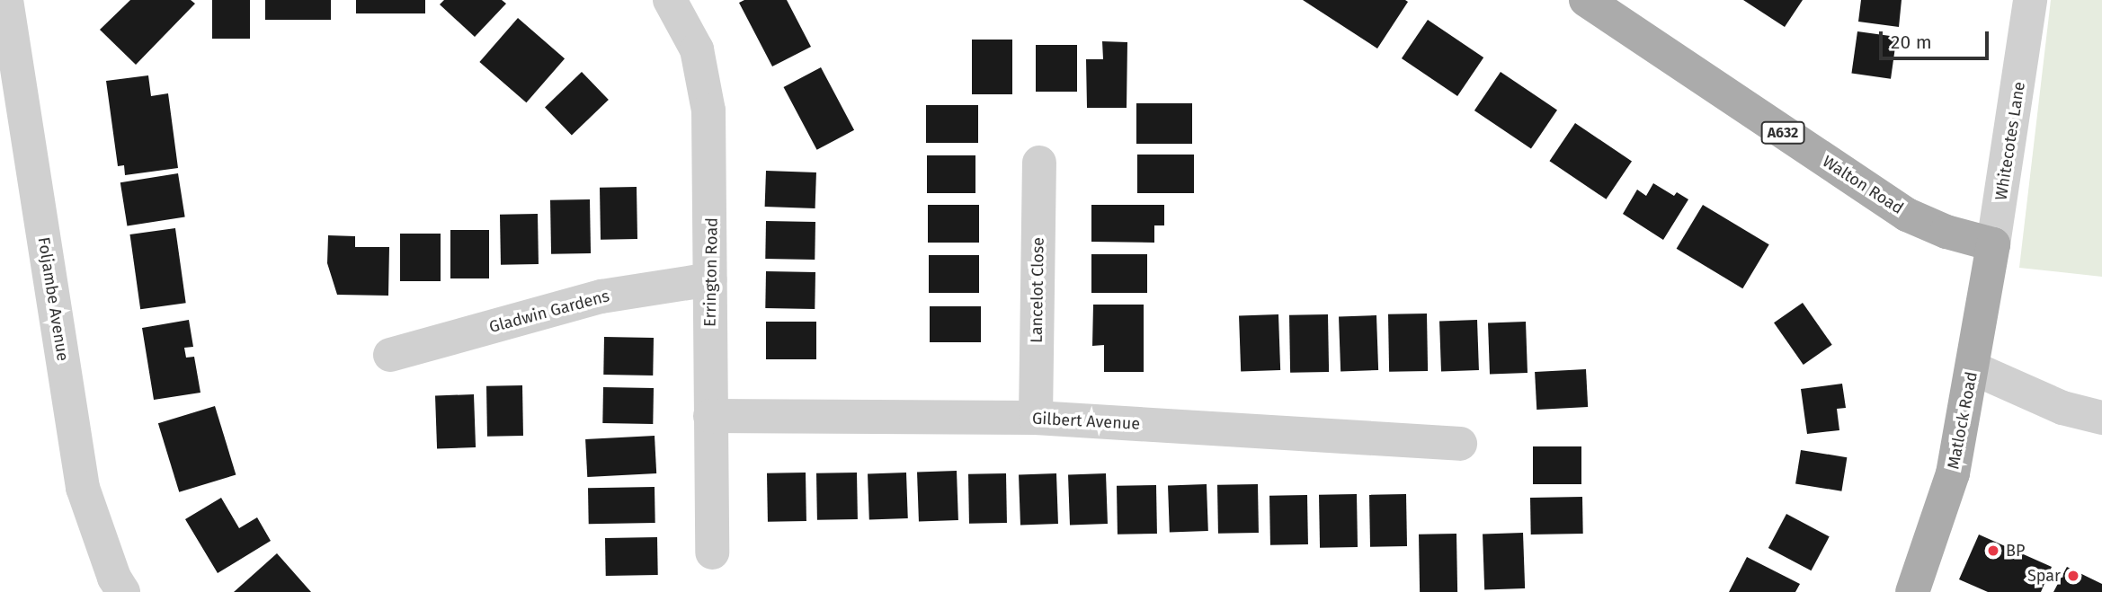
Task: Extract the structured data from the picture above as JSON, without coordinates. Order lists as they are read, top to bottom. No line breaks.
{"streets":{"main road":["A632","Walton Road","Matlock Road"],"street":["Whitecotes Lane","Errington Road","Lancelot Close","Foljambe Avenue","Gladwin Gardens","Gilbert Avenue"]},"crossings":[["Whitecotes Lane","Walton Road"],["Whitecotes Lane","Matlock Road"],["Walton Road","Matlock Road"],["Errington Road","Gladwin Gardens"],["Errington Road","Gilbert Avenue"],["Lancelot Close","Gilbert Avenue"]],"places":["BP","Spar"],"scale_bar":"20 m"}
